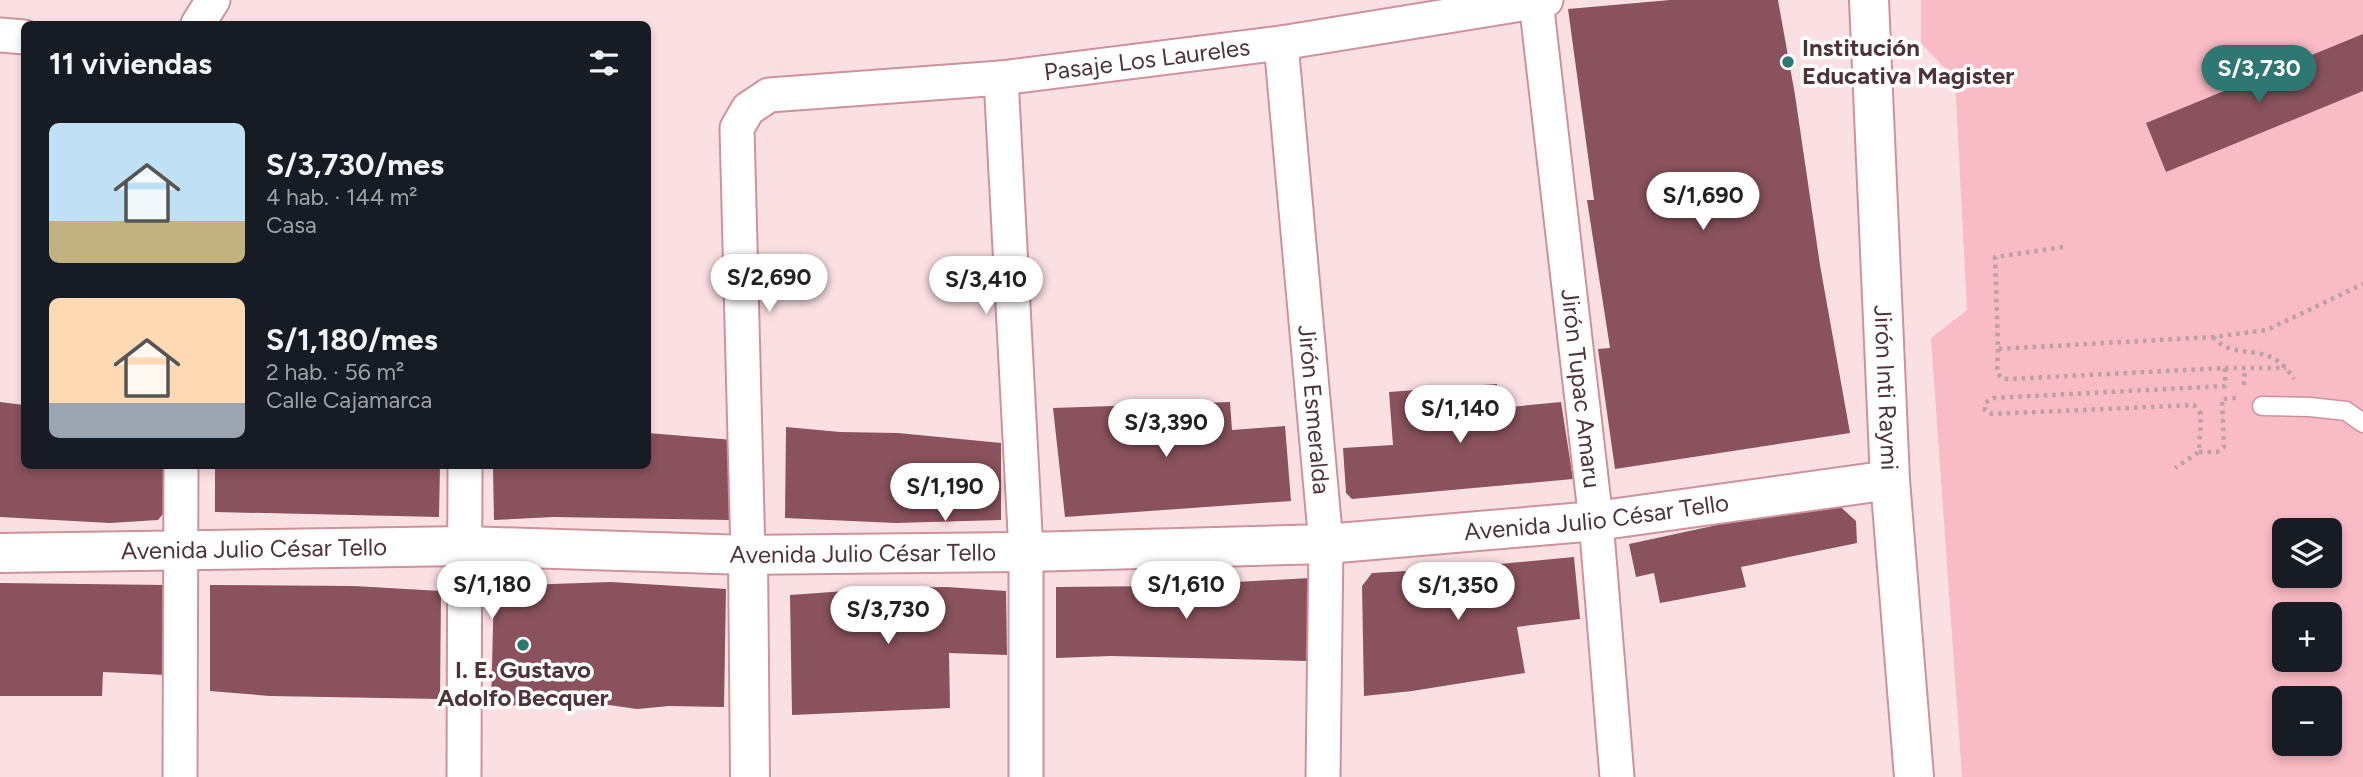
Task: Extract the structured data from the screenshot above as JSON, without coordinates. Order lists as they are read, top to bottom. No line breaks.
{"streets":{"street":["Pasaje Los Laureles","Jirón Tupac Amaru","Jirón Inti Raymi","Jirón Esmeralda","Avenida Julio César Tello"]},"crossings":[["Pasaje Los Laureles","Jirón Tupac Amaru"],["Pasaje Los Laureles","Jirón Esmeralda"],["Pasaje Los Laureles","Avenida Julio César Tello"],["Jirón Tupac Amaru","Avenida Julio César Tello"],["Jirón Inti Raymi","Avenida Julio César Tello"],["Jirón Esmeralda","Avenida Julio César Tello"]],"places":["Institución Educativa Magister","I. E. Gustavo Adolfo Becquer"],"page":{"heading":"11 viviendas","price":["S/3,730","S/1,690","S/2,690","S/3,410","S/1,140","S/3,390","S/1,190","S/1,180","S/1,610","S/1,350","S/3,730"],"list":[{"name":"S/3,730/mes","note":"4 hab. · 144 m² · Casa"},{"name":"S/1,180/mes","note":"2 hab. · 56 m² · Calle Cajamarca"}],"map_buttons":["+","−"]}}
